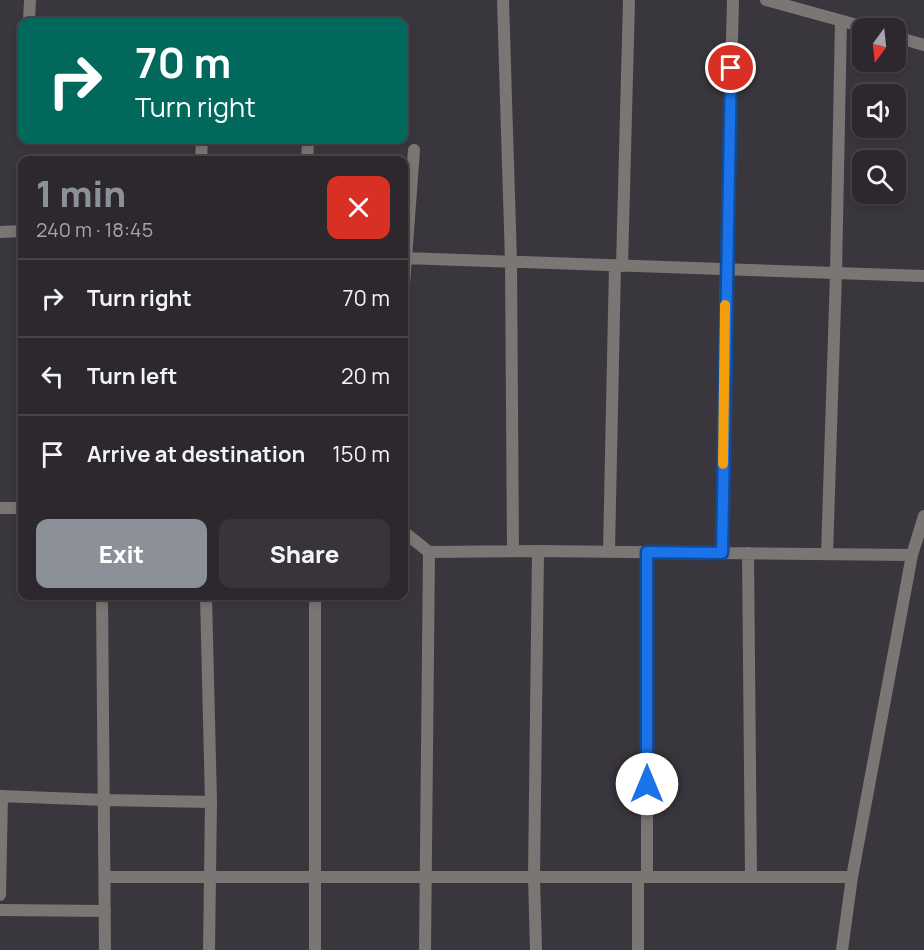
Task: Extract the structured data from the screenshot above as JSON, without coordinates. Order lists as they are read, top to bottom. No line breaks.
{"north":"bottom","page":{"turn":["70 m","Turn right"],"heading":["1 min","240 m · 18:45"],"list":[{"name":"Turn right","value":"70 m"},{"name":"Turn left","value":"20 m"},{"name":"Arrive at destination","value":"150 m"}],"buttons":["Exit","Share"]}}
